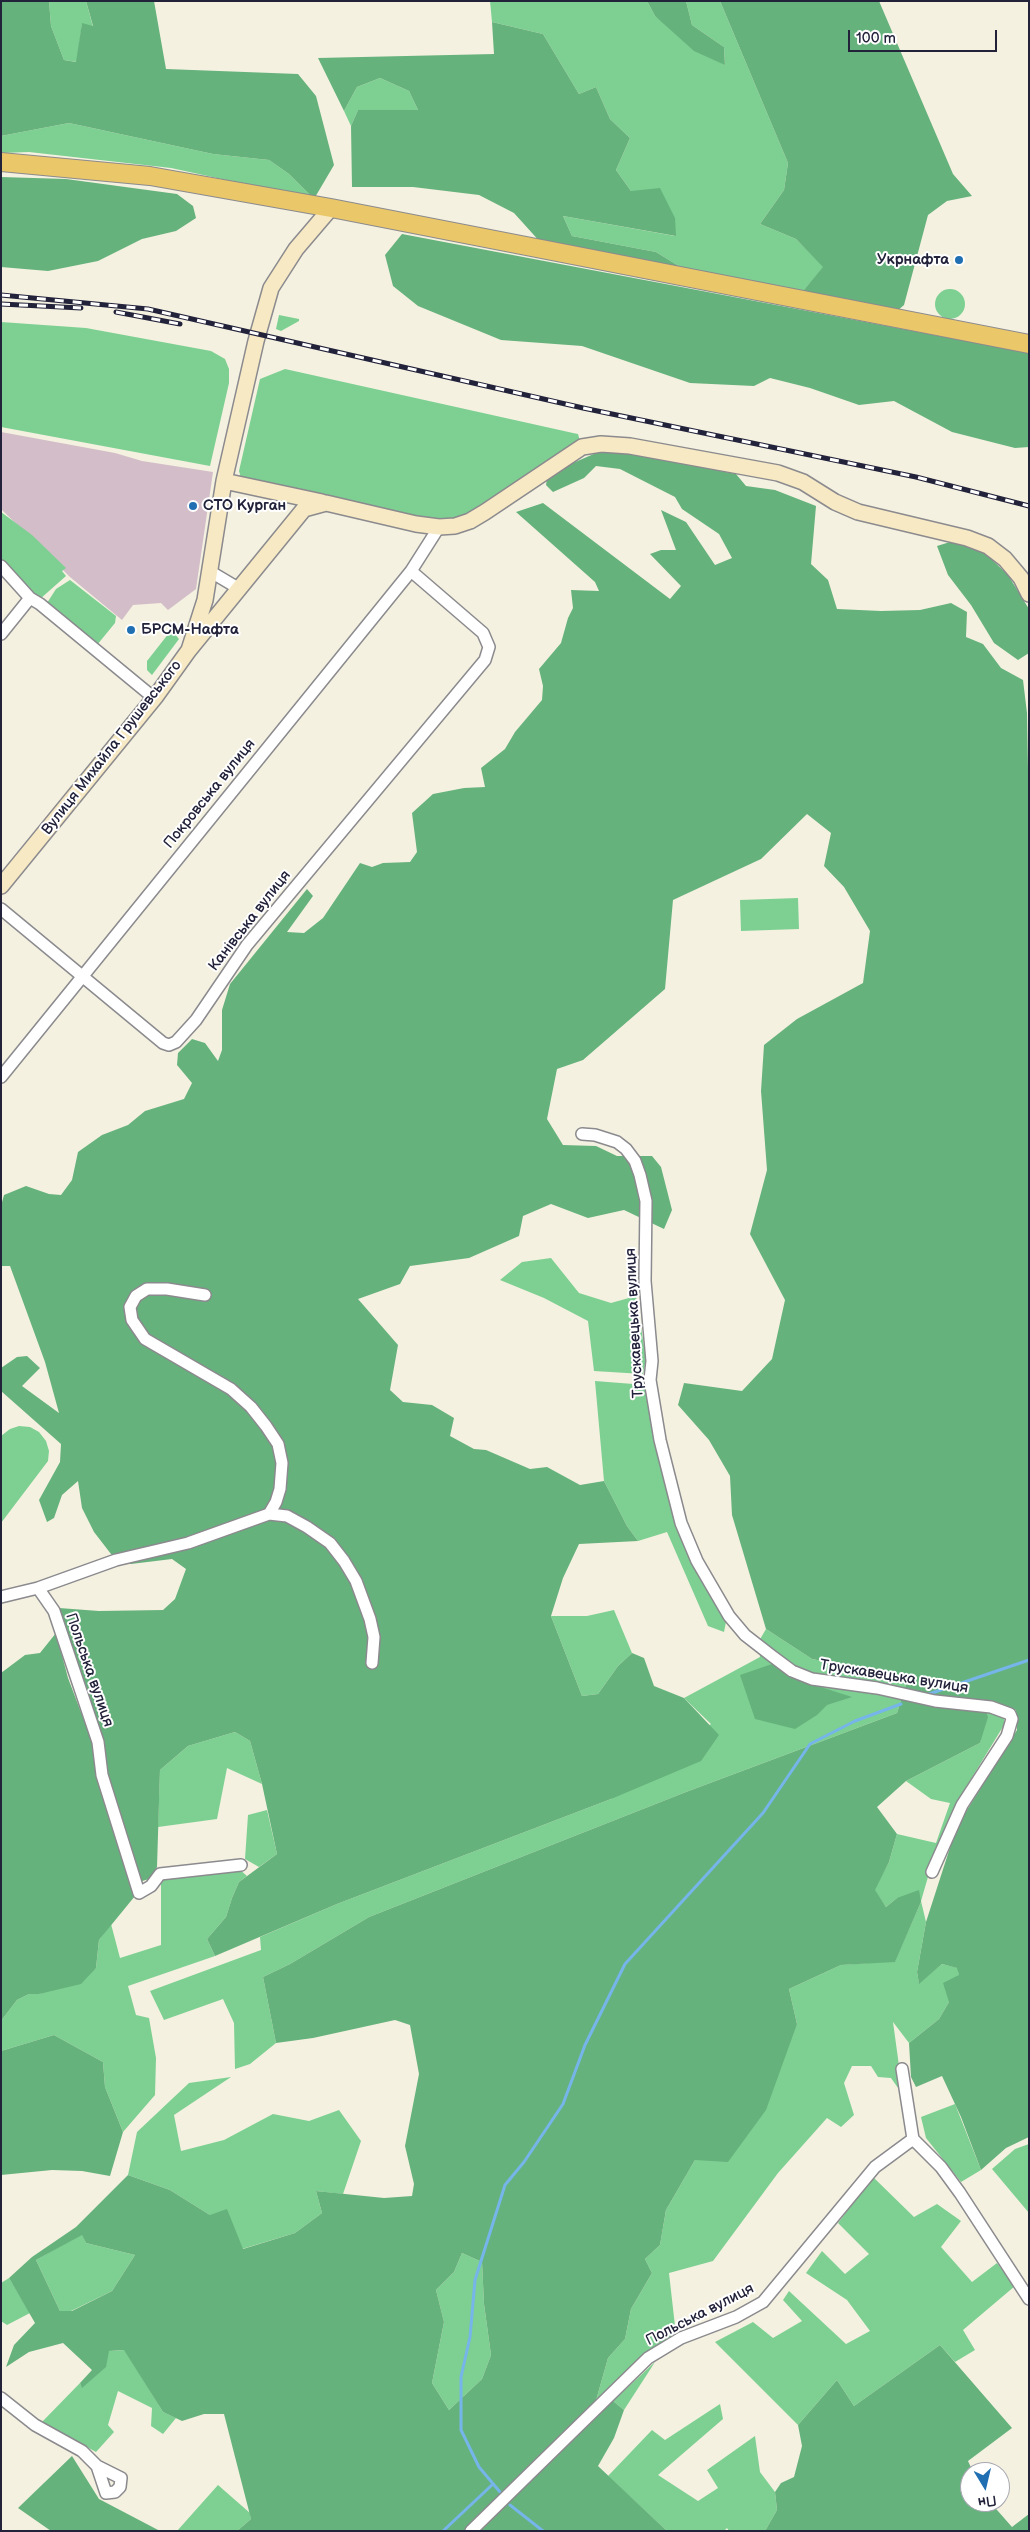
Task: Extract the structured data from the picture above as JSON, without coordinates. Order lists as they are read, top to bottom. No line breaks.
{"streets":{"street":["Вулиця Михайла Грушевського","Покровська вулиця","Канівська вулиця","Трускавецька вулиця","Польська вулиця"]},"crossings":[["Покровська вулиця","Канівська вулиця"]],"places":["Укрнафта","СТО Курган","БРСМ-Нафта"],"scale_bar":"100 m","north":"bottom"}
